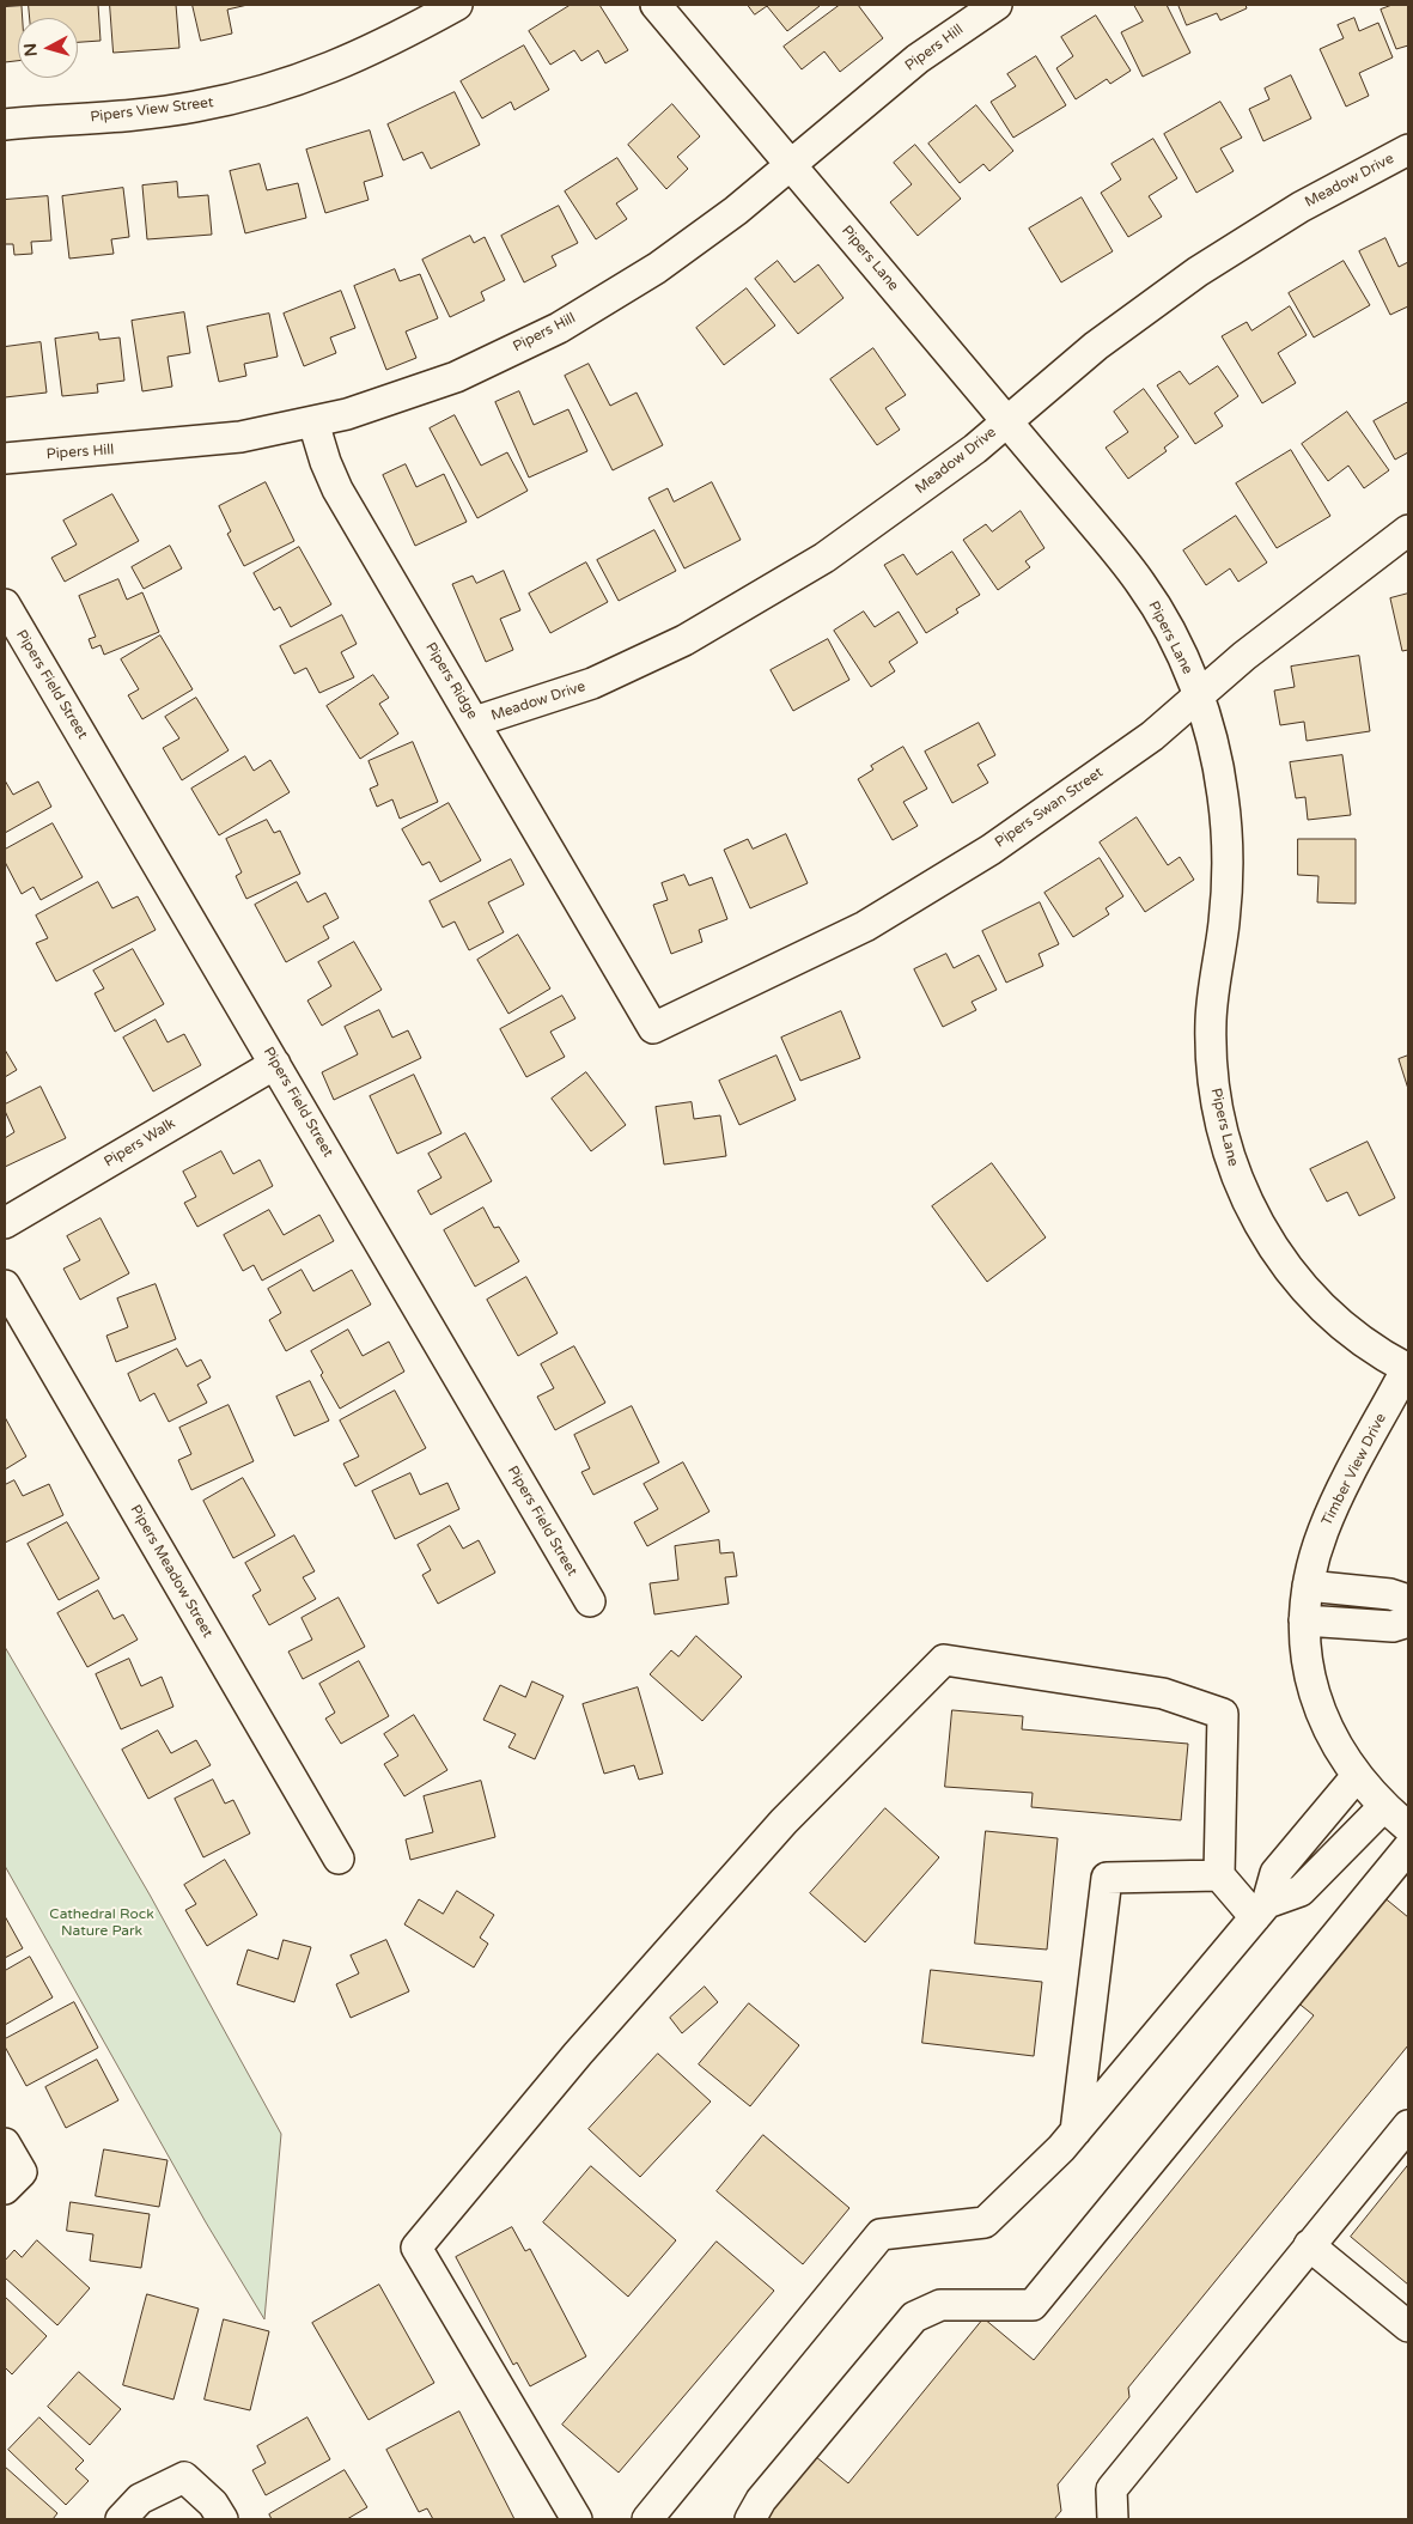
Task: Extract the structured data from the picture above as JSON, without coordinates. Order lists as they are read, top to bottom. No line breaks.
{"streets":{"street":["Pipers Hill","Pipers View Street","Meadow Drive","Pipers Lane","Pipers Ridge","Pipers Field Street","Pipers Swan Street","Pipers Walk","Timber View Drive","Pipers Meadow Street"]},"crossings":[["Pipers Hill","Pipers Lane"],["Pipers Hill","Pipers Ridge"],["Meadow Drive","Pipers Lane"],["Meadow Drive","Pipers Ridge"],["Pipers Lane","Pipers Swan Street"],["Pipers Lane","Timber View Drive"],["Pipers Ridge","Pipers Swan Street"],["Pipers Field Street","Pipers Walk"]],"parks":["Cathedral Rock Nature Park"],"north":"left"}
